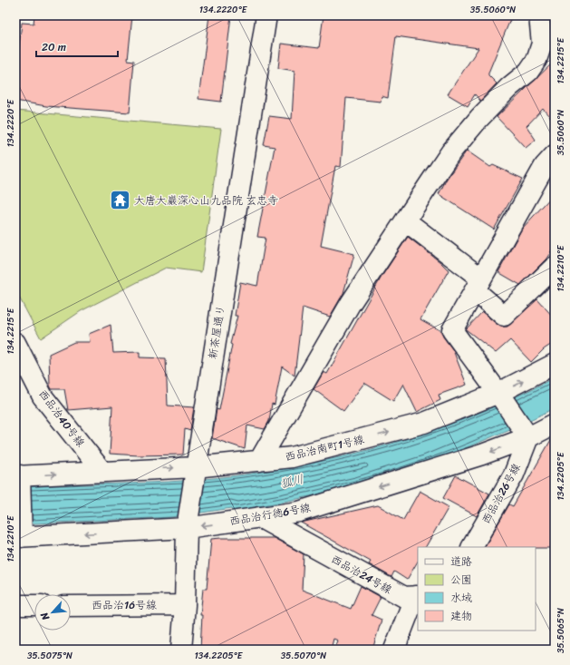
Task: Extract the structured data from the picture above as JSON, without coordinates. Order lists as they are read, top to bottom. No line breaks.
{"streets":{"street":["新茶屋通り","西品治40号線","西品治南町1号線","西品治26号線","西品治行徳6号線","西品治24号線","西品治16号線"]},"crossings":[["新茶屋通り","西品治南町1号線"],["新茶屋通り","西品治行徳6号線"],["新茶屋通り","西品治16号線"],["西品治40号線","西品治南町1号線"],["西品治26号線","西品治行徳6号線"],["西品治行徳6号線","西品治24号線"]],"one_way":["西品治南町1号線","西品治行徳6号線"],"water":["狐川"],"places":{"temple":["大唐大巖深心山九品院 玄忠寺"]},"legend":["道路","公園","水域","建物"],"scale_bar":"20 m","north":"bottom left","coordinates":["134.2220°E","35.5060°N","134.2215°E","134.2210°E","134.2205°E","35.5065°N","35.5075°N","35.5070°N"]}
